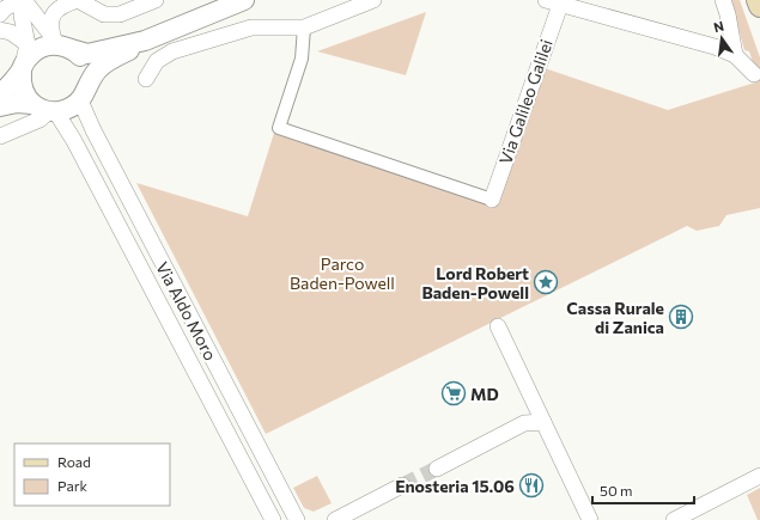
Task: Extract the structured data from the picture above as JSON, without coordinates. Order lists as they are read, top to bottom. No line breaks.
{"streets":{"street":["Via Galileo Galilei","Via Aldo Moro"]},"parks":["Parco Baden-Powell"],"places":{"place":["Lord Robert Baden-Powell"],"building":["Cassa Rurale di Zanica"],"supermarket":["MD"],"restaurant":["Enosteria 15.06"]},"legend":["Road","Park"],"scale_bar":"50 m","north":"top"}
